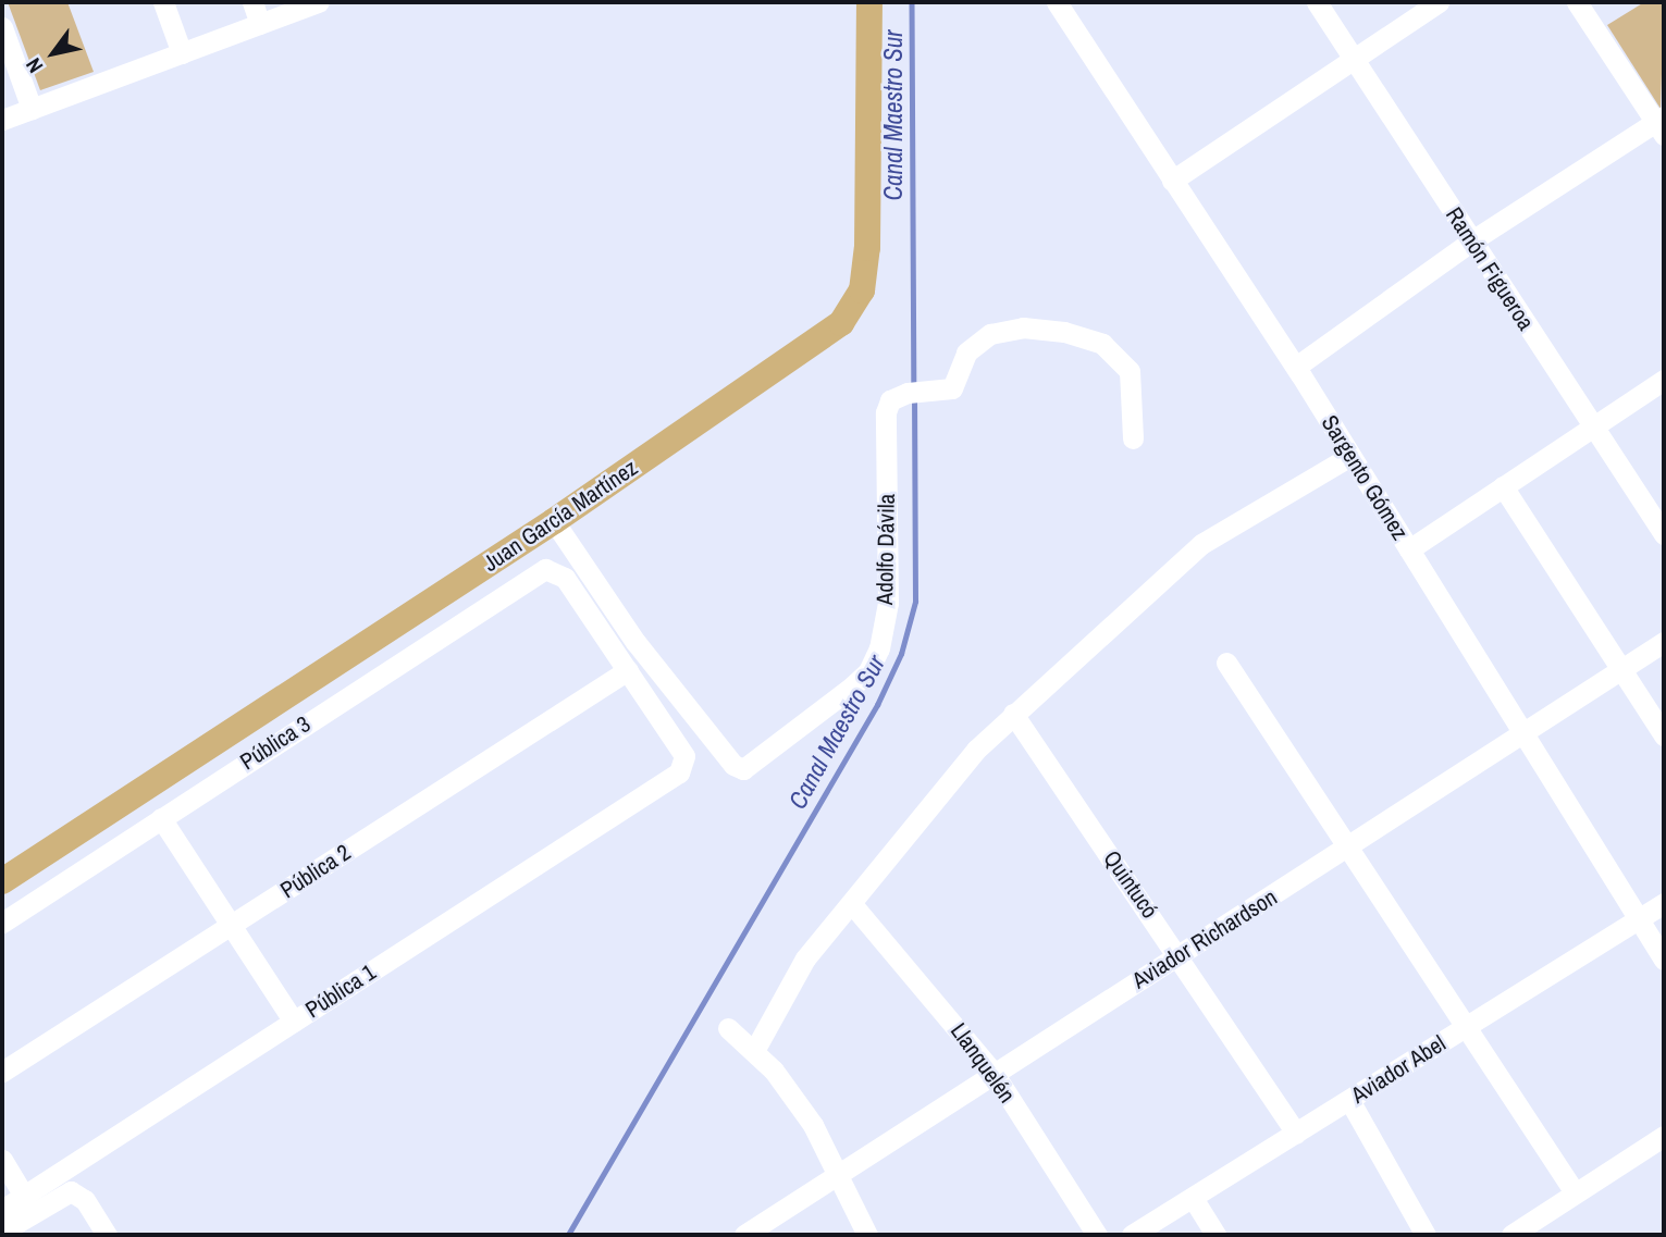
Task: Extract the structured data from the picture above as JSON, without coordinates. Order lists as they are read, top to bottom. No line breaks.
{"streets":{"main road":["Juan García Martínez"],"street":["Ramón Figueroa","Sargento Gómez","Adolfo Dávila","Pública 3","Pública 2","Quintucó","Aviador Richardson","Pública 1","Llanquelén","Aviador Abel"]},"crossings":[["Sargento Gómez","Aviador Richardson"],["Sargento Gómez","Aviador Abel"],["Juan García Martínez","Adolfo Dávila"],["Pública 3","Pública 2"],["Pública 3","Pública 1"],["Pública 2","Pública 1"],["Quintucó","Aviador Richardson"],["Quintucó","Aviador Abel"],["Aviador Richardson","Llanquelén"]],"water":["Canal Maestro Sur"],"north":"bottom left"}
